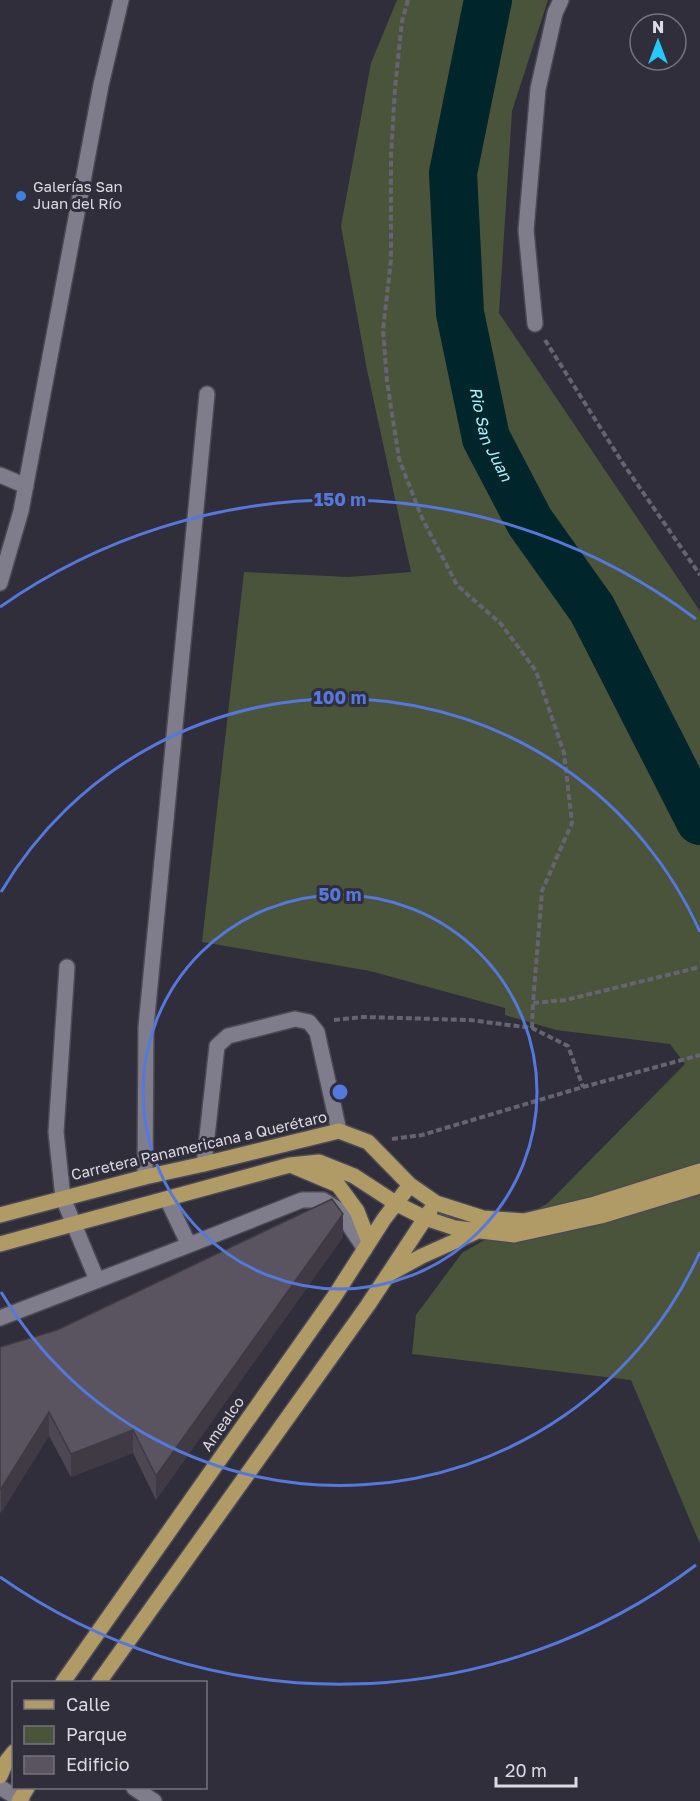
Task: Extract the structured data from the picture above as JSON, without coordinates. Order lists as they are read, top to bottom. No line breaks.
{"streets":{"main road":["Carretera Panamericana a Querétaro","Amealco"]},"crossings":[["Carretera Panamericana a Querétaro","Amealco"]],"water":["Rio San Juan"],"places":["Galerías San Juan del Río"],"legend":["Calle","Parque","Edificio"],"scale_bar":"20 m","north":"top","rings":["150 m","100 m","50 m"]}
